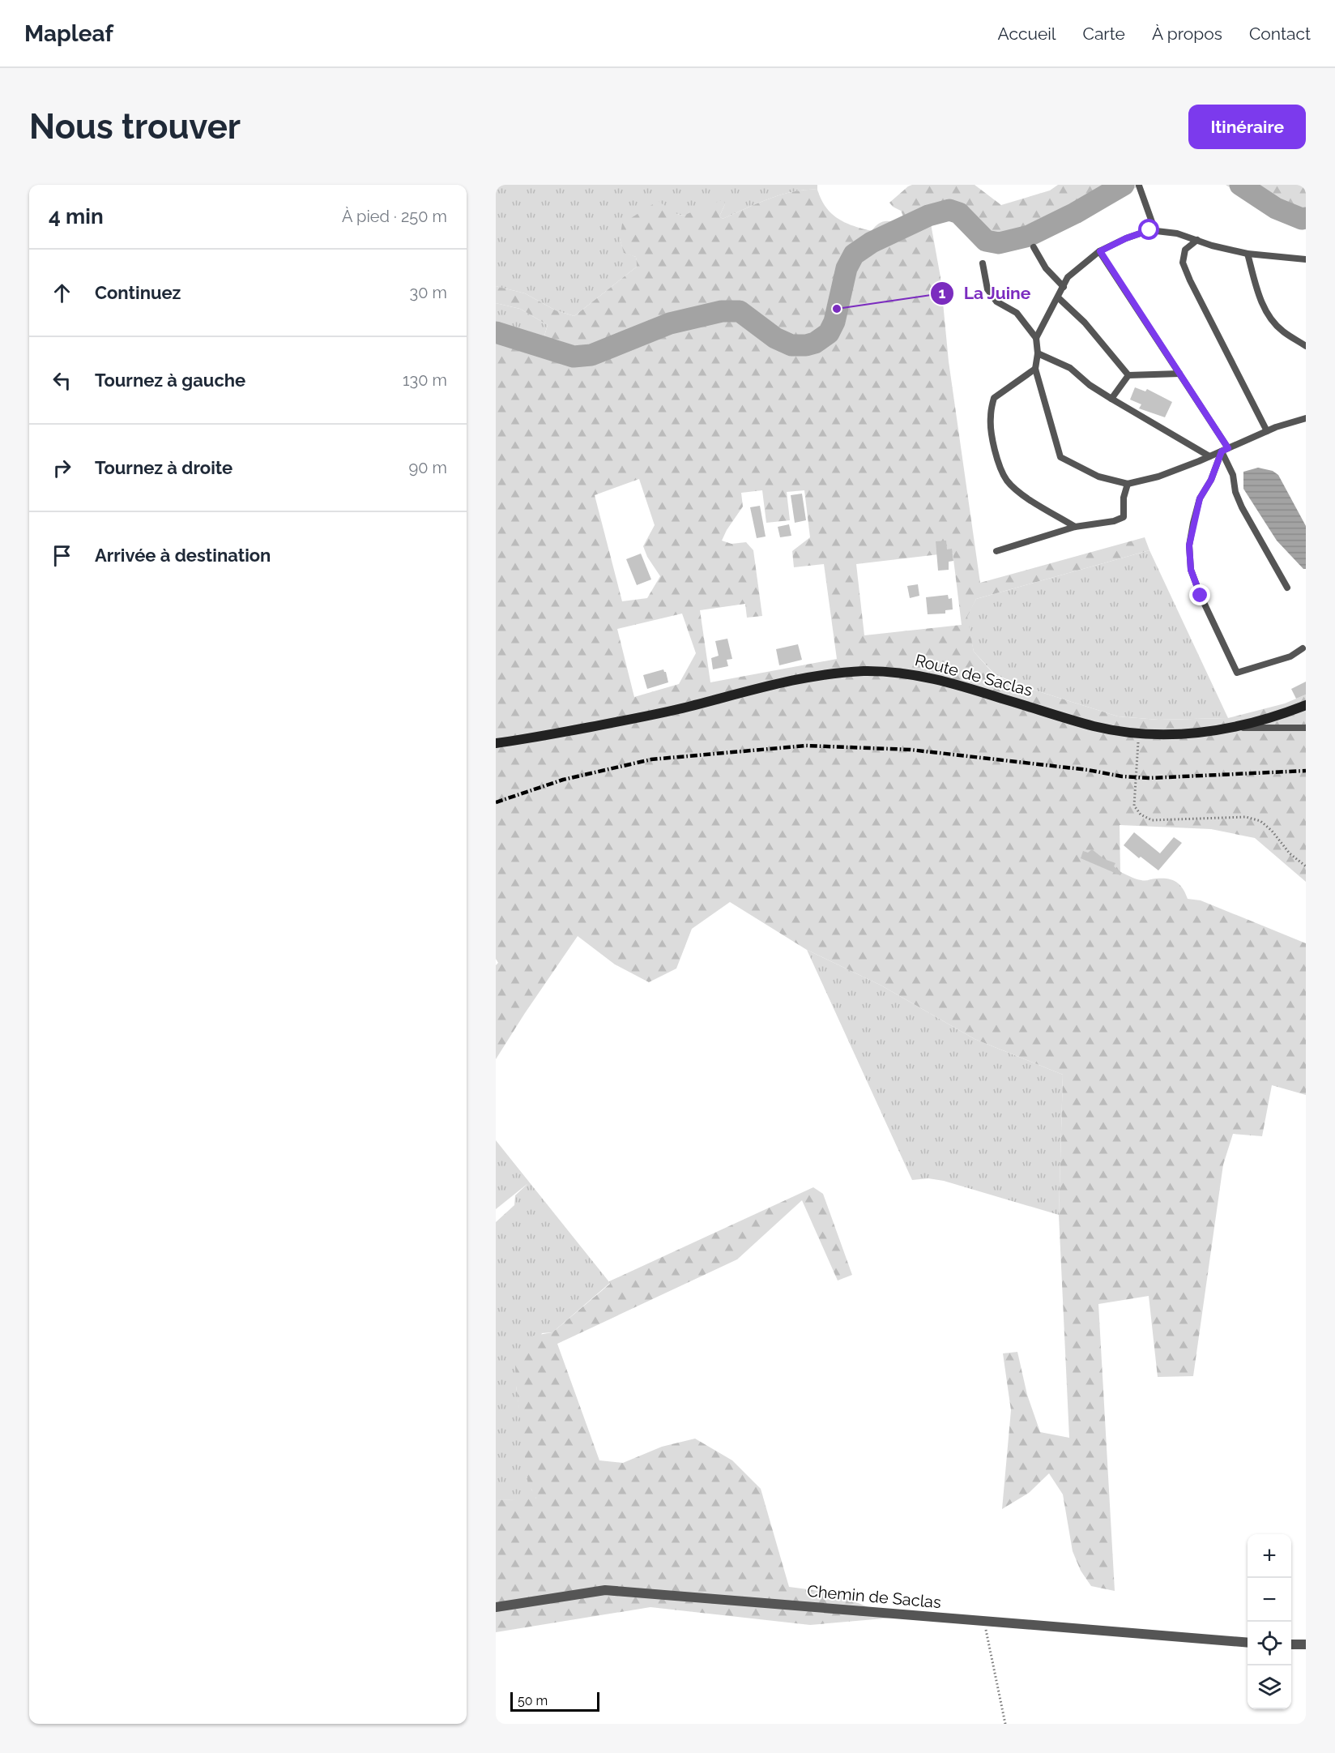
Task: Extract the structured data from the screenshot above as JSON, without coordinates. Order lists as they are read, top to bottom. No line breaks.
{"streets":{"main road":["Route de Saclas"],"street":["Chemin de Saclas"]},"places":["La Juine"],"scale_bar":"50 m","page":{"header":"Mapleaf","nav":["Accueil","Carte","À propos","Contact"],"buttons":"Itinéraire","title":"Nous trouver","heading":["4 min","À pied · 250 m"],"list":[["Continuez","30 m"],["Tournez à gauche","130 m"],["Tournez à droite","90 m"],"Arrivée à destination"],"map_buttons":["+","−"],"scale":"50 m"}}
